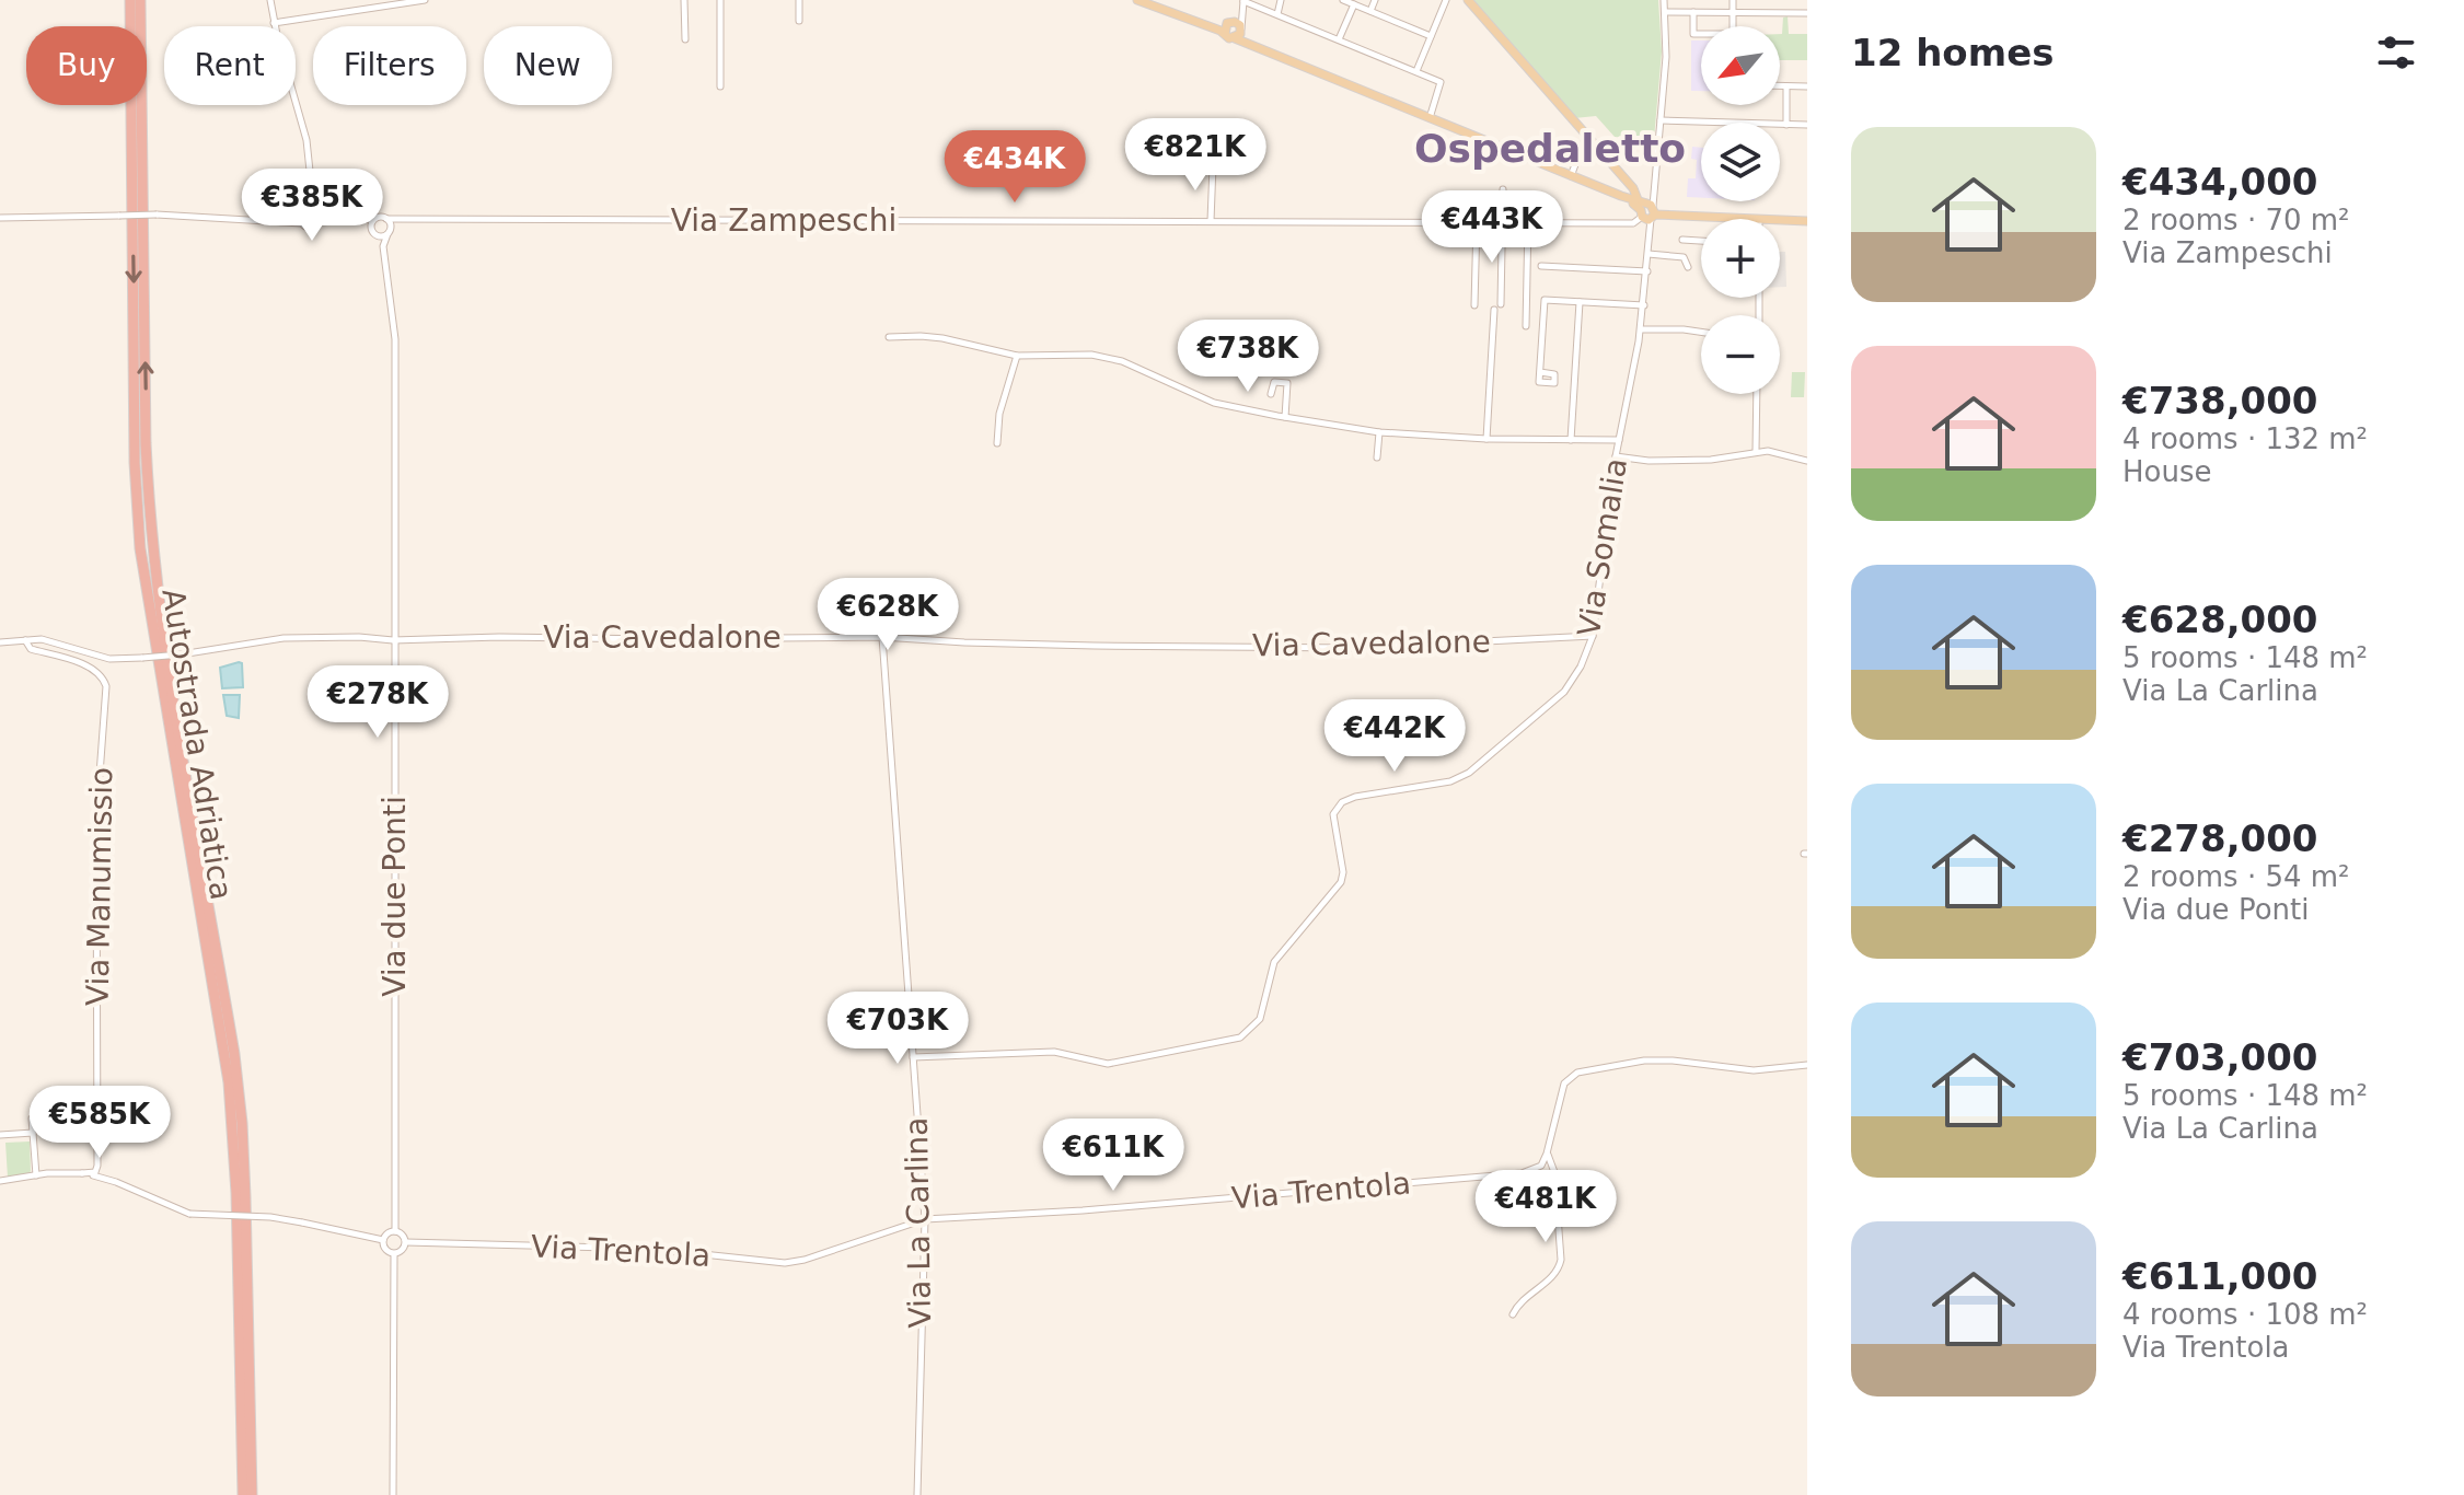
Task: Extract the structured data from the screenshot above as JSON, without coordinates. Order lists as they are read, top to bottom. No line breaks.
{"streets":{"highway":["Autostrada Adriatica"],"street":["Via Zampeschi","Via Somalia","Via Cavedalone","Via Manumissio","Via due Ponti","Via Trentola","Via La Carlina"]},"crossings":[["Via Zampeschi","Via Somalia"],["Via Zampeschi","Via due Ponti"],["Via Somalia","Via Cavedalone"],["Via Somalia","Via La Carlina"],["Via Cavedalone","Via Manumissio"],["Via Cavedalone","Via due Ponti"],["Via Cavedalone","Via La Carlina"],["Via due Ponti","Via Trentola"],["Via Trentola","Via La Carlina"]],"districts":["Ospedaletto"],"north":"bottom left","page":{"heading":"12 homes","map_buttons":["+","−"],"chip":["Buy","Rent","Filters","New"],"list":[{"name":"€434,000","note":"2 rooms · 70 m² · Via Zampeschi"},{"name":"€738,000","note":"4 rooms · 132 m² · House"},{"name":"€628,000","note":"5 rooms · 148 m² · Via La Carlina"},{"name":"€278,000","note":"2 rooms · 54 m² · Via due Ponti"},{"name":"€703,000","note":"5 rooms · 148 m² · Via La Carlina"},{"name":"€611,000","note":"4 rooms · 108 m² · Via Trentola"}],"price":["€821K","€434K","€385K","€443K","€738K","€628K","€278K","€442K","€703K","€585K","€611K","€481K"]}}
